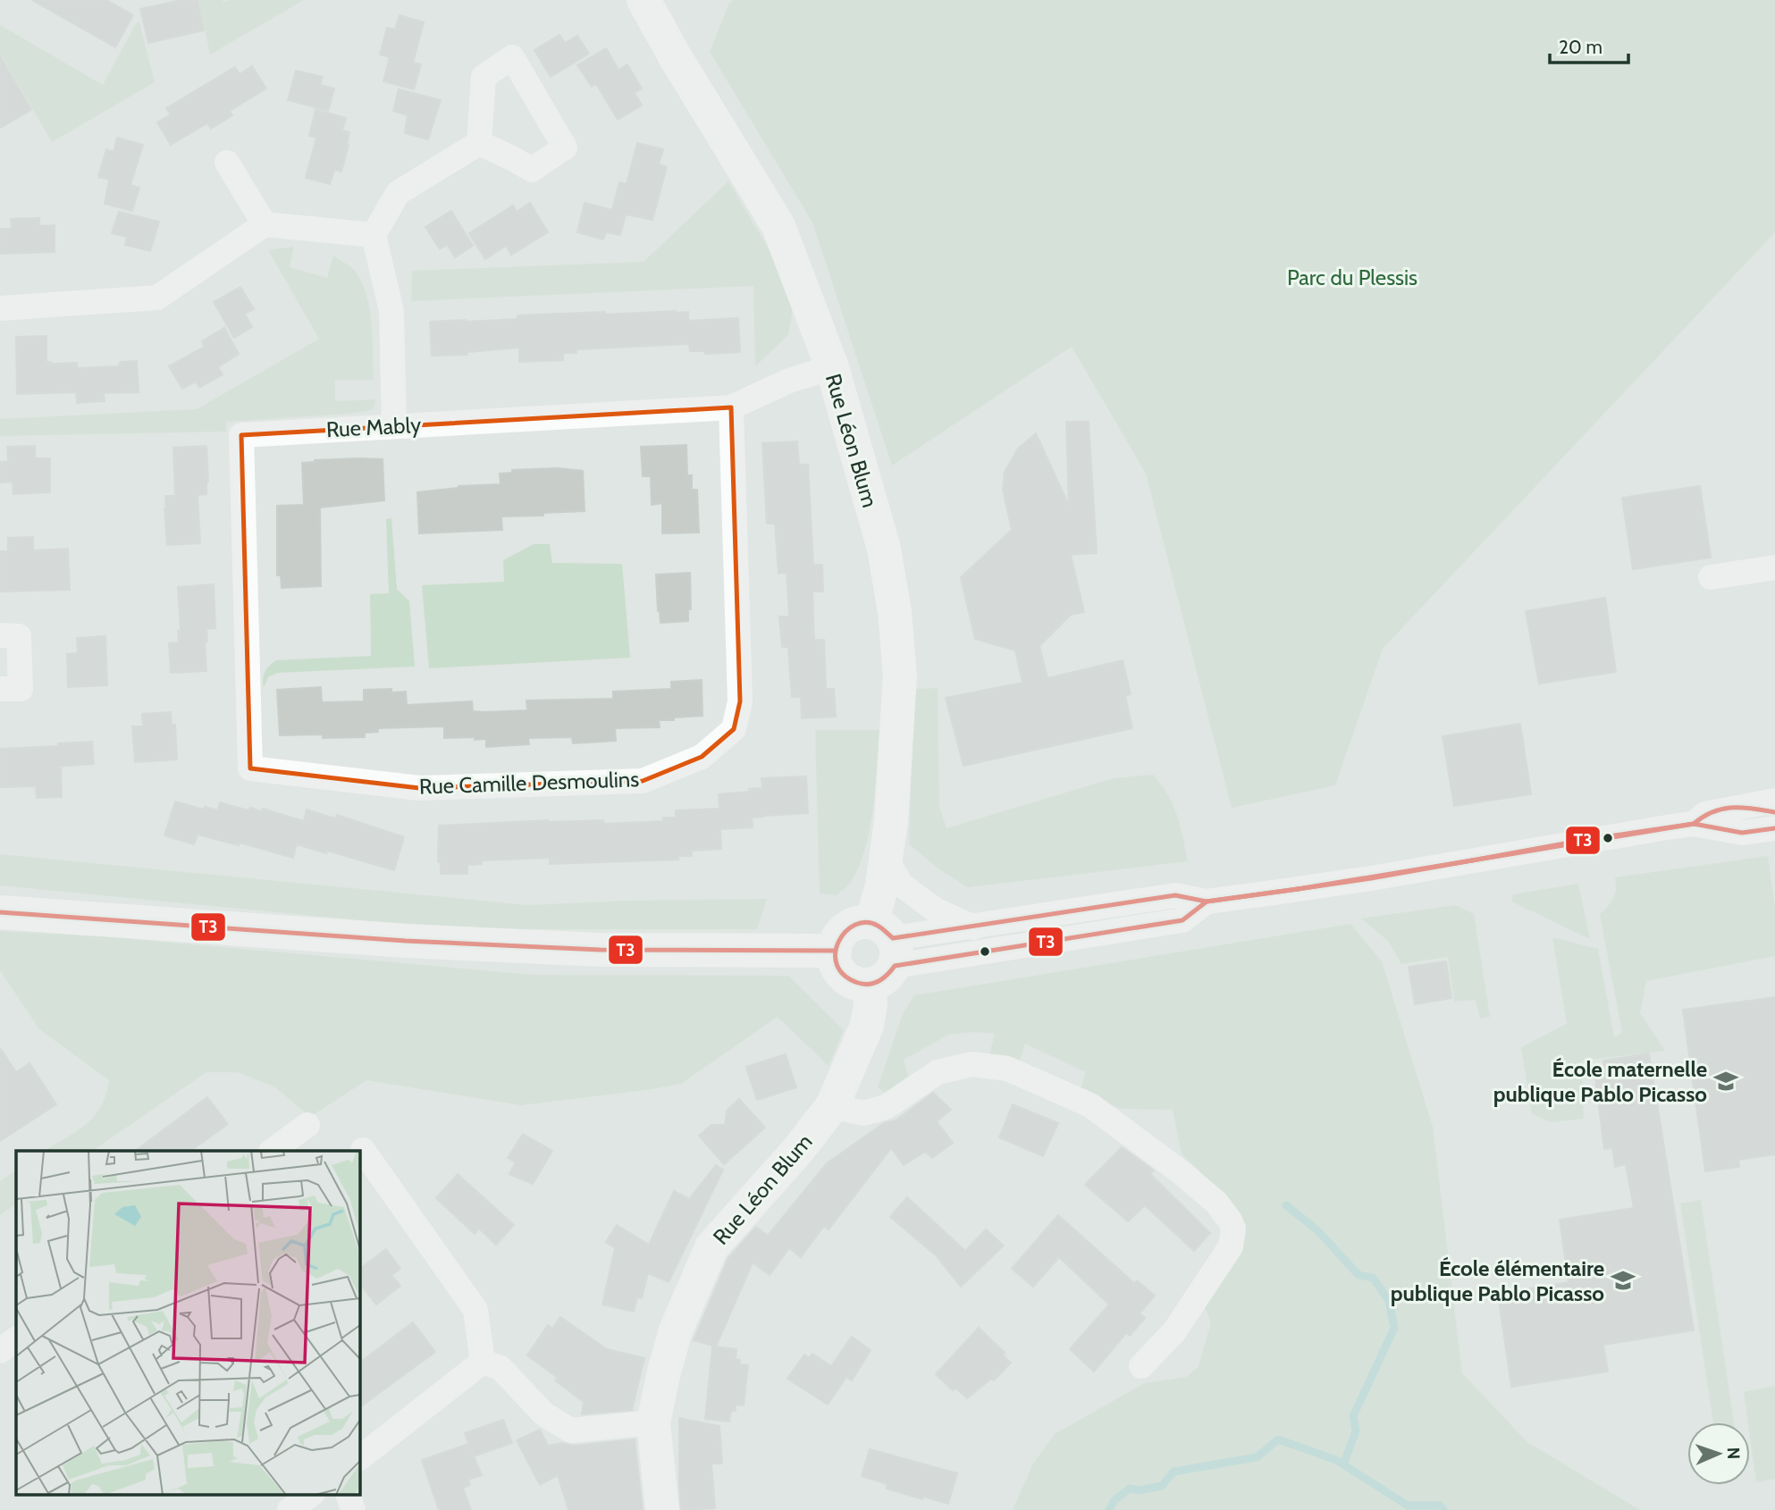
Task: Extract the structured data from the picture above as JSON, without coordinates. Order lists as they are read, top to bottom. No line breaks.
{"streets":{"street":["Rue Mably","Rue Léon Blum","Rue Camille Desmoulins"]},"crossings":[["Rue Mably","Rue Léon Blum"],["Rue Mably","Rue Camille Desmoulins"]],"parks":["Parc du Plessis"],"places":{"school or university":["École maternelle publique Pablo Picasso","École élémentaire publique Pablo Picasso"]},"lines":["transit line T3"],"scale_bar":"20 m","north":"right"}
